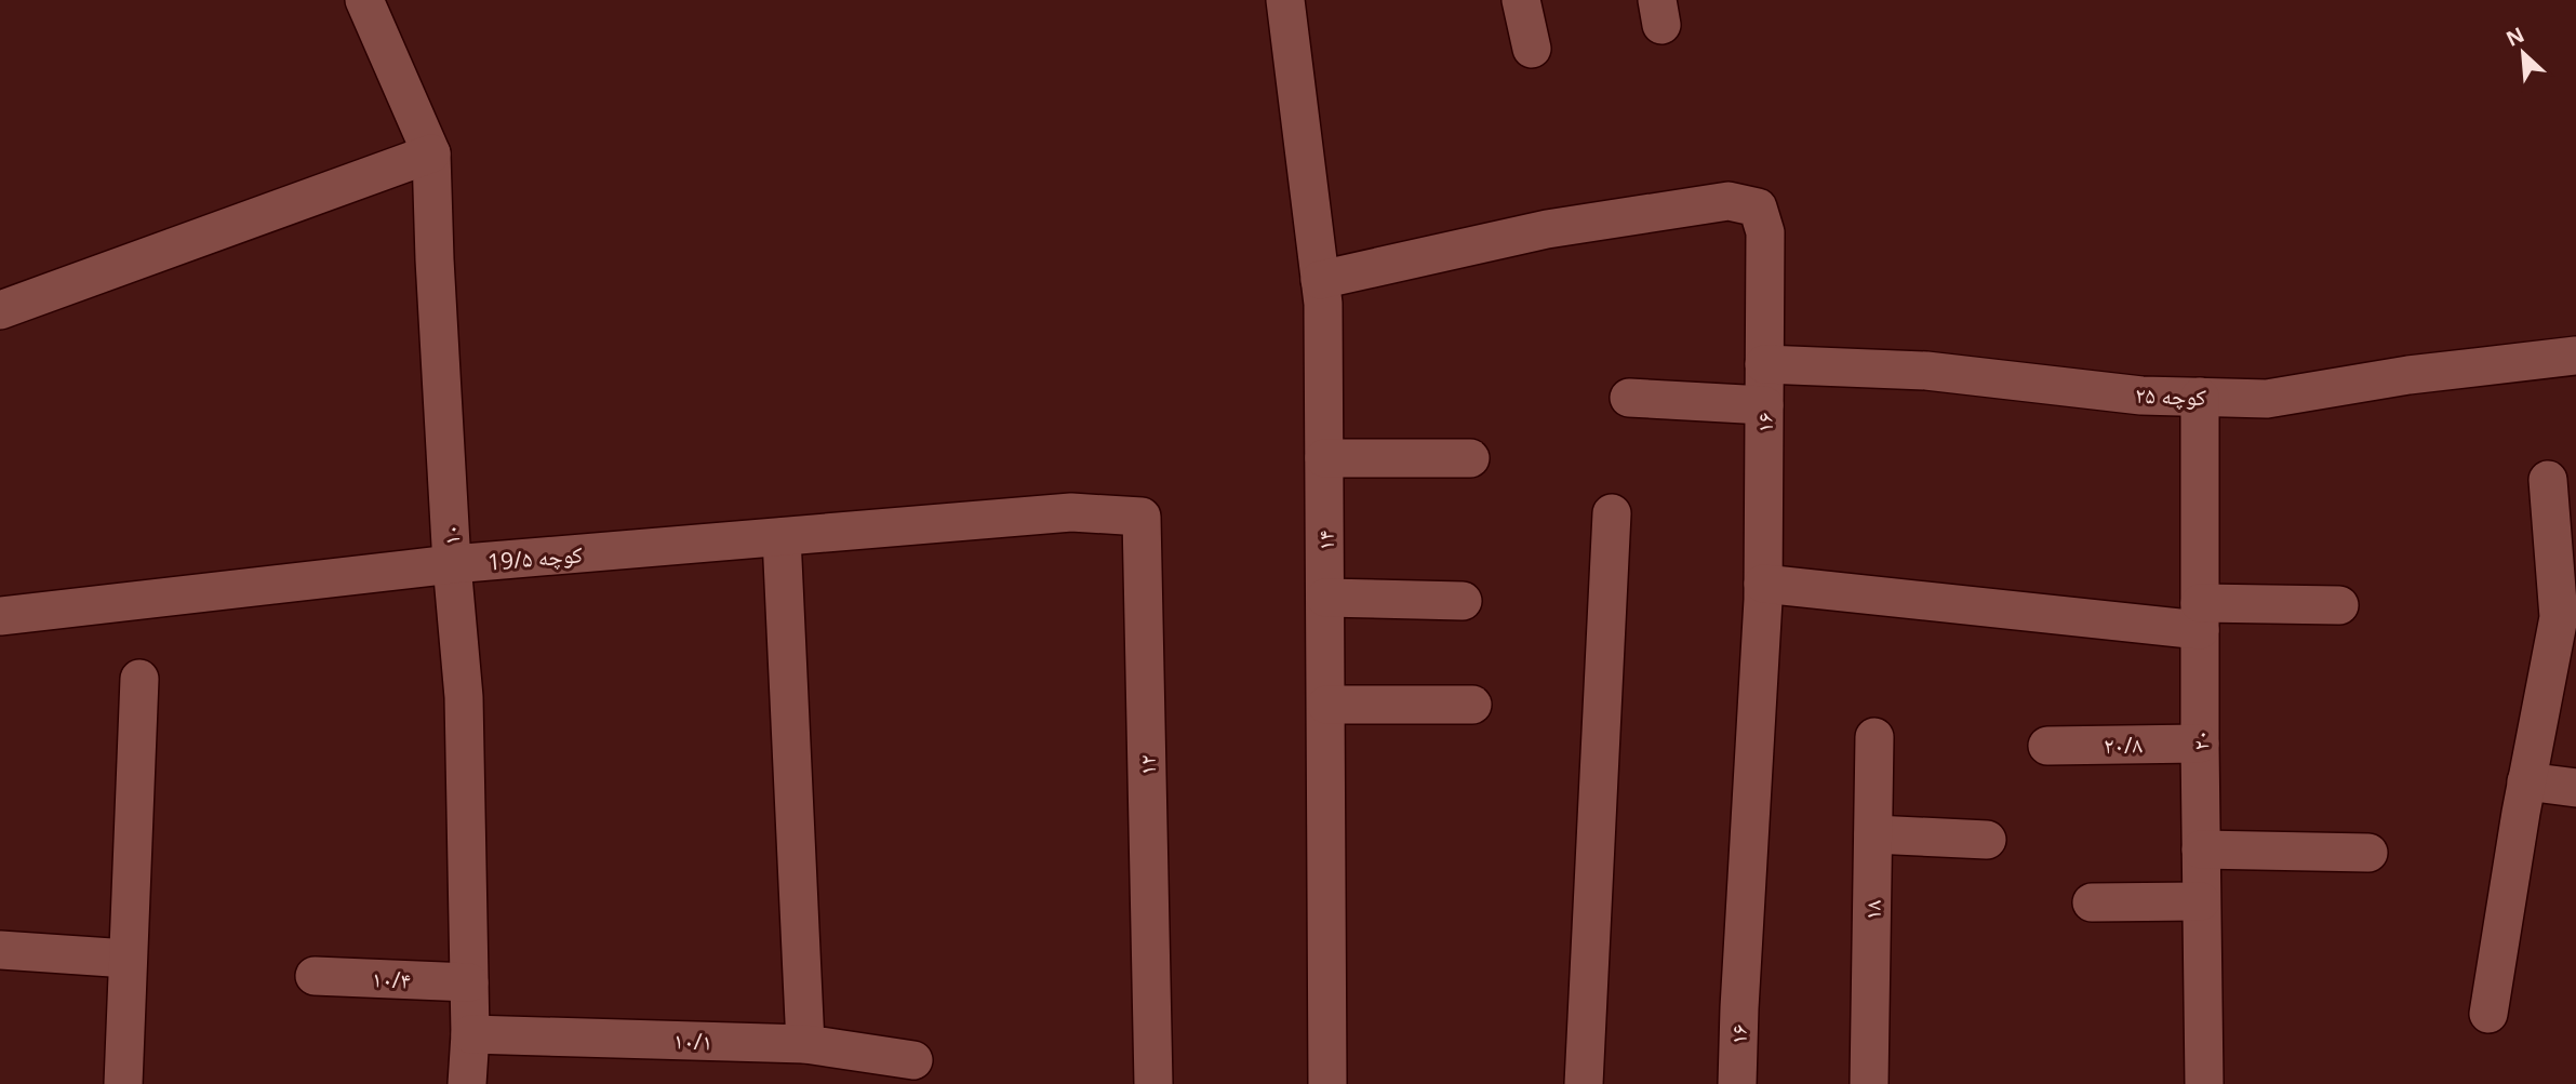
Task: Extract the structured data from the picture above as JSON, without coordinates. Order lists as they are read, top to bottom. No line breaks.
{"streets":{"street":["کوچه ۲۵","۱۶","۱۰","۱۴","کوچه 19/۵","۲۰","۲۰/۸","۱۲","۱۸","۱۰/۴","۱۰/۱"]},"crossings":[["کوچه ۲۵","۱۶"],["کوچه ۲۵","۲۰"],["۱۶","۱۴"],["۱۰","کوچه 19/۵"],["۱۰","۱۰/۴"],["۱۰","۱۰/۱"],["کوچه 19/۵","۱۲"],["۲۰","۲۰/۸"]],"north":"top left"}
